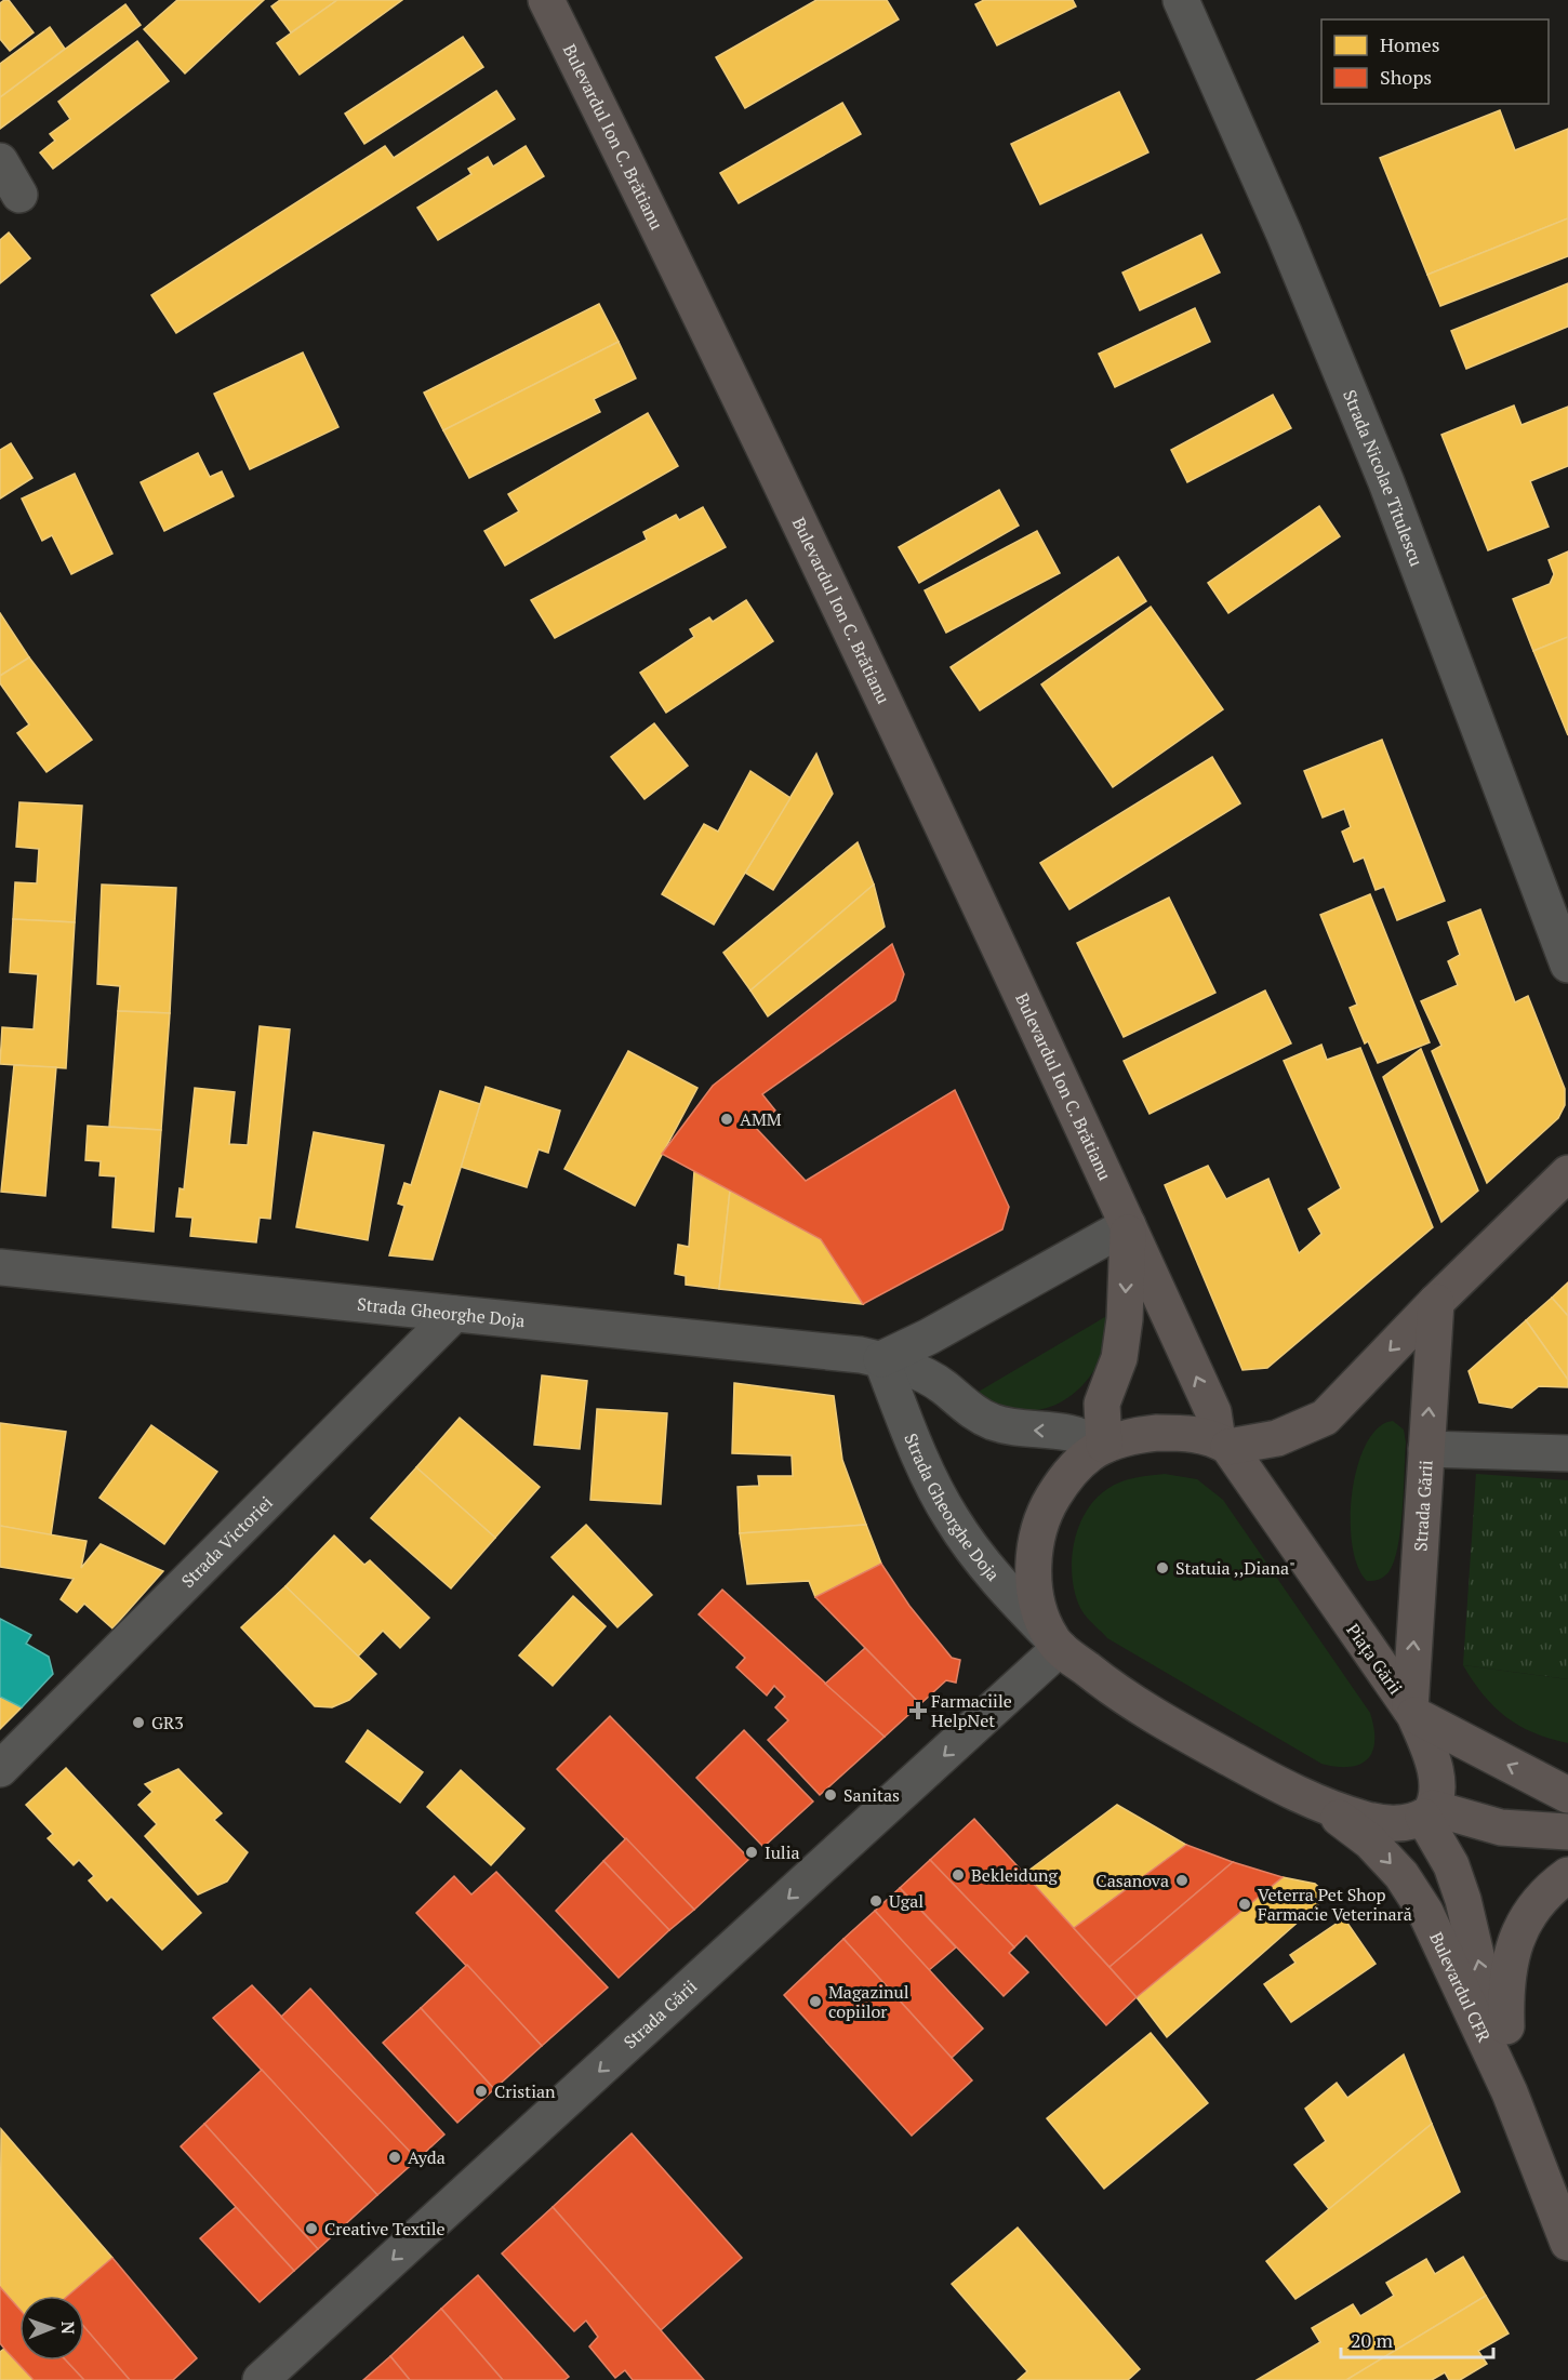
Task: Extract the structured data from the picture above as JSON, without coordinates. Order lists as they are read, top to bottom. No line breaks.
{"streets":{"main road":["Bulevardul Ion C. Brătianu","Strada Gării","Piața Gării","Bulevardul CFR"],"street":["Strada Nicolae Titulescu","Strada Gheorghe Doja","Strada Victoriei"]},"crossings":[["Bulevardul Ion C. Brătianu","Strada Gheorghe Doja"],["Bulevardul Ion C. Brătianu","Piața Gării"],["Strada Gheorghe Doja","Strada Gării"],["Strada Gheorghe Doja","Strada Victoriei"],["Strada Gării","Piața Gării"],["Piața Gării","Bulevardul CFR"]],"places":{"other":["AMM","Statuia ,,Diana\"","GR3","Sanitas","Iulia","Bekleidung","Casanova","Ugal","Veterra Pet Shop Farmacie Veterinară","Magazinul copiilor","Cristian","Ayda","Creative Textile"],"health":["Farmaciile HelpNet"]},"legend":["Homes","Shops"],"scale_bar":"20 m","north":"right"}
